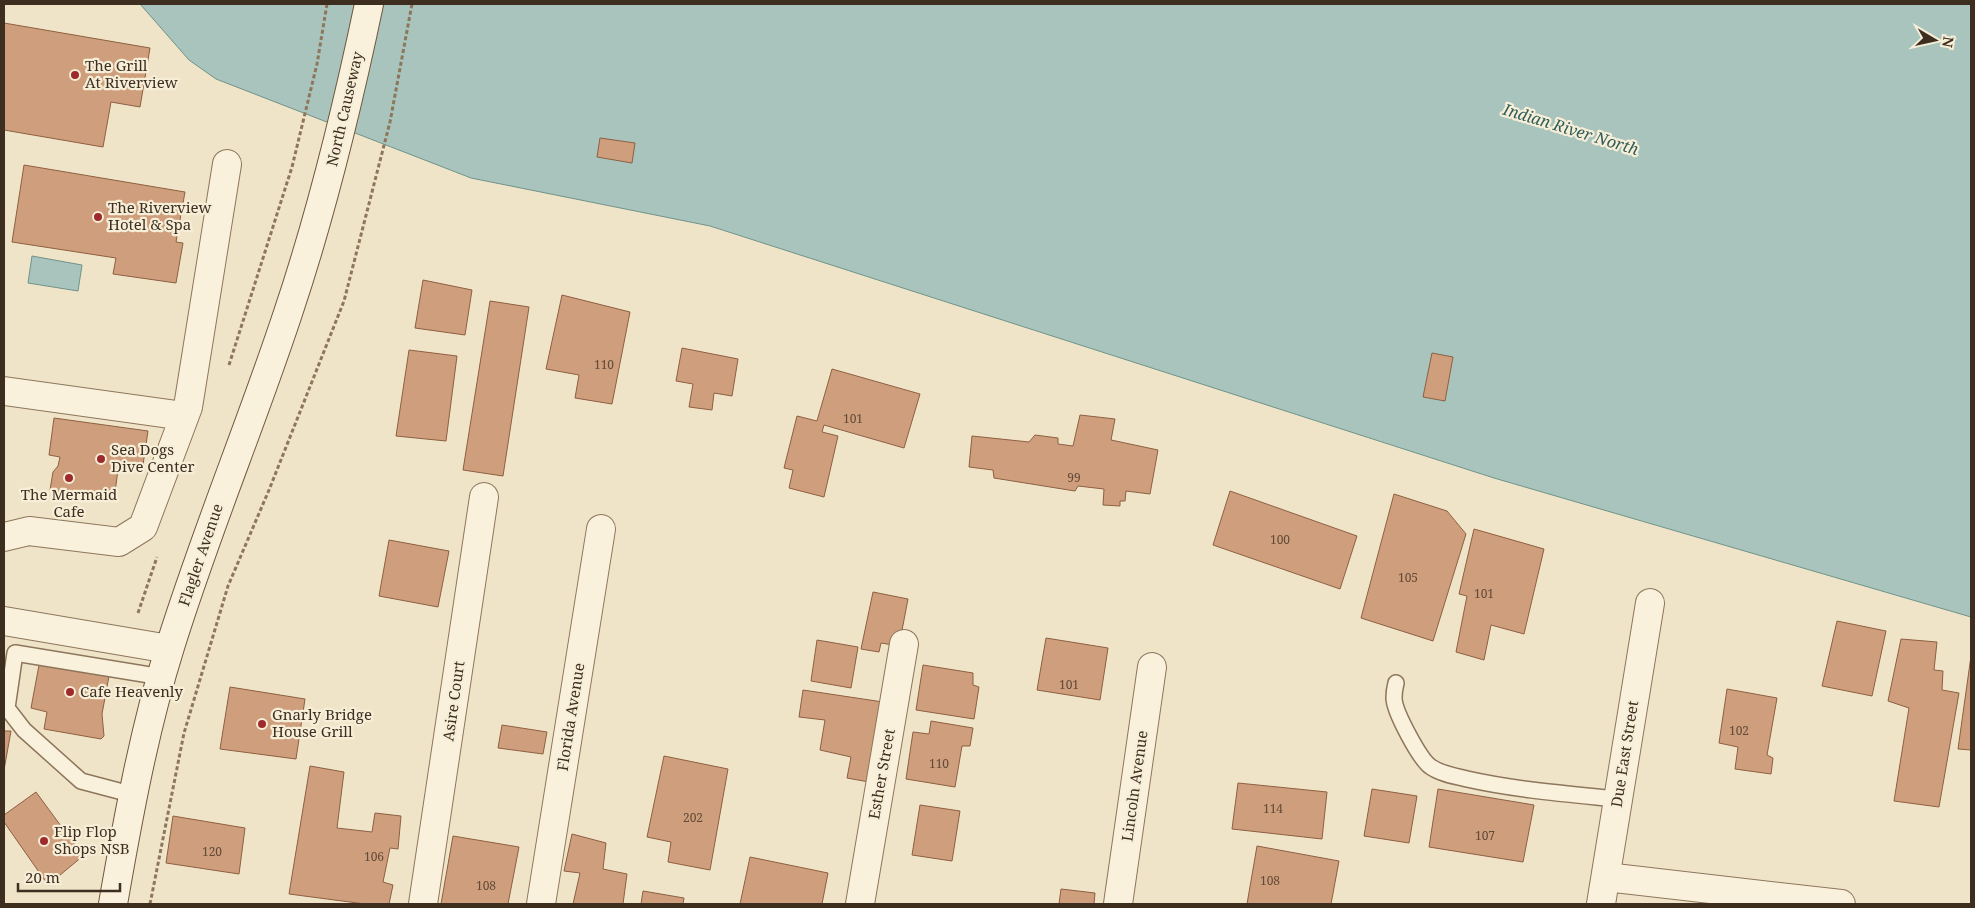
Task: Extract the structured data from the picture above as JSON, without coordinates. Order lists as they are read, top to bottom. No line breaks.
{"streets":{"street":["North Causeway","Flagler Avenue","Asire Court","Florida Avenue","Due East Street","Esther Street","Lincoln Avenue"]},"crossings":[["North Causeway","Flagler Avenue"]],"water":["Indian River North"],"places":["The Grill At Riverview","The Riverview Hotel & Spa","Sea Dogs Dive Center","The Mermaid Cafe","Cafe Heavenly","Gnarly Bridge House Grill","Flip Flop Shops NSB"],"house_numbers":["110","101","99","100","105","101","101","102","110","114","202","107","120","106","108","108"],"scale_bar":"20 m","north":"right"}
